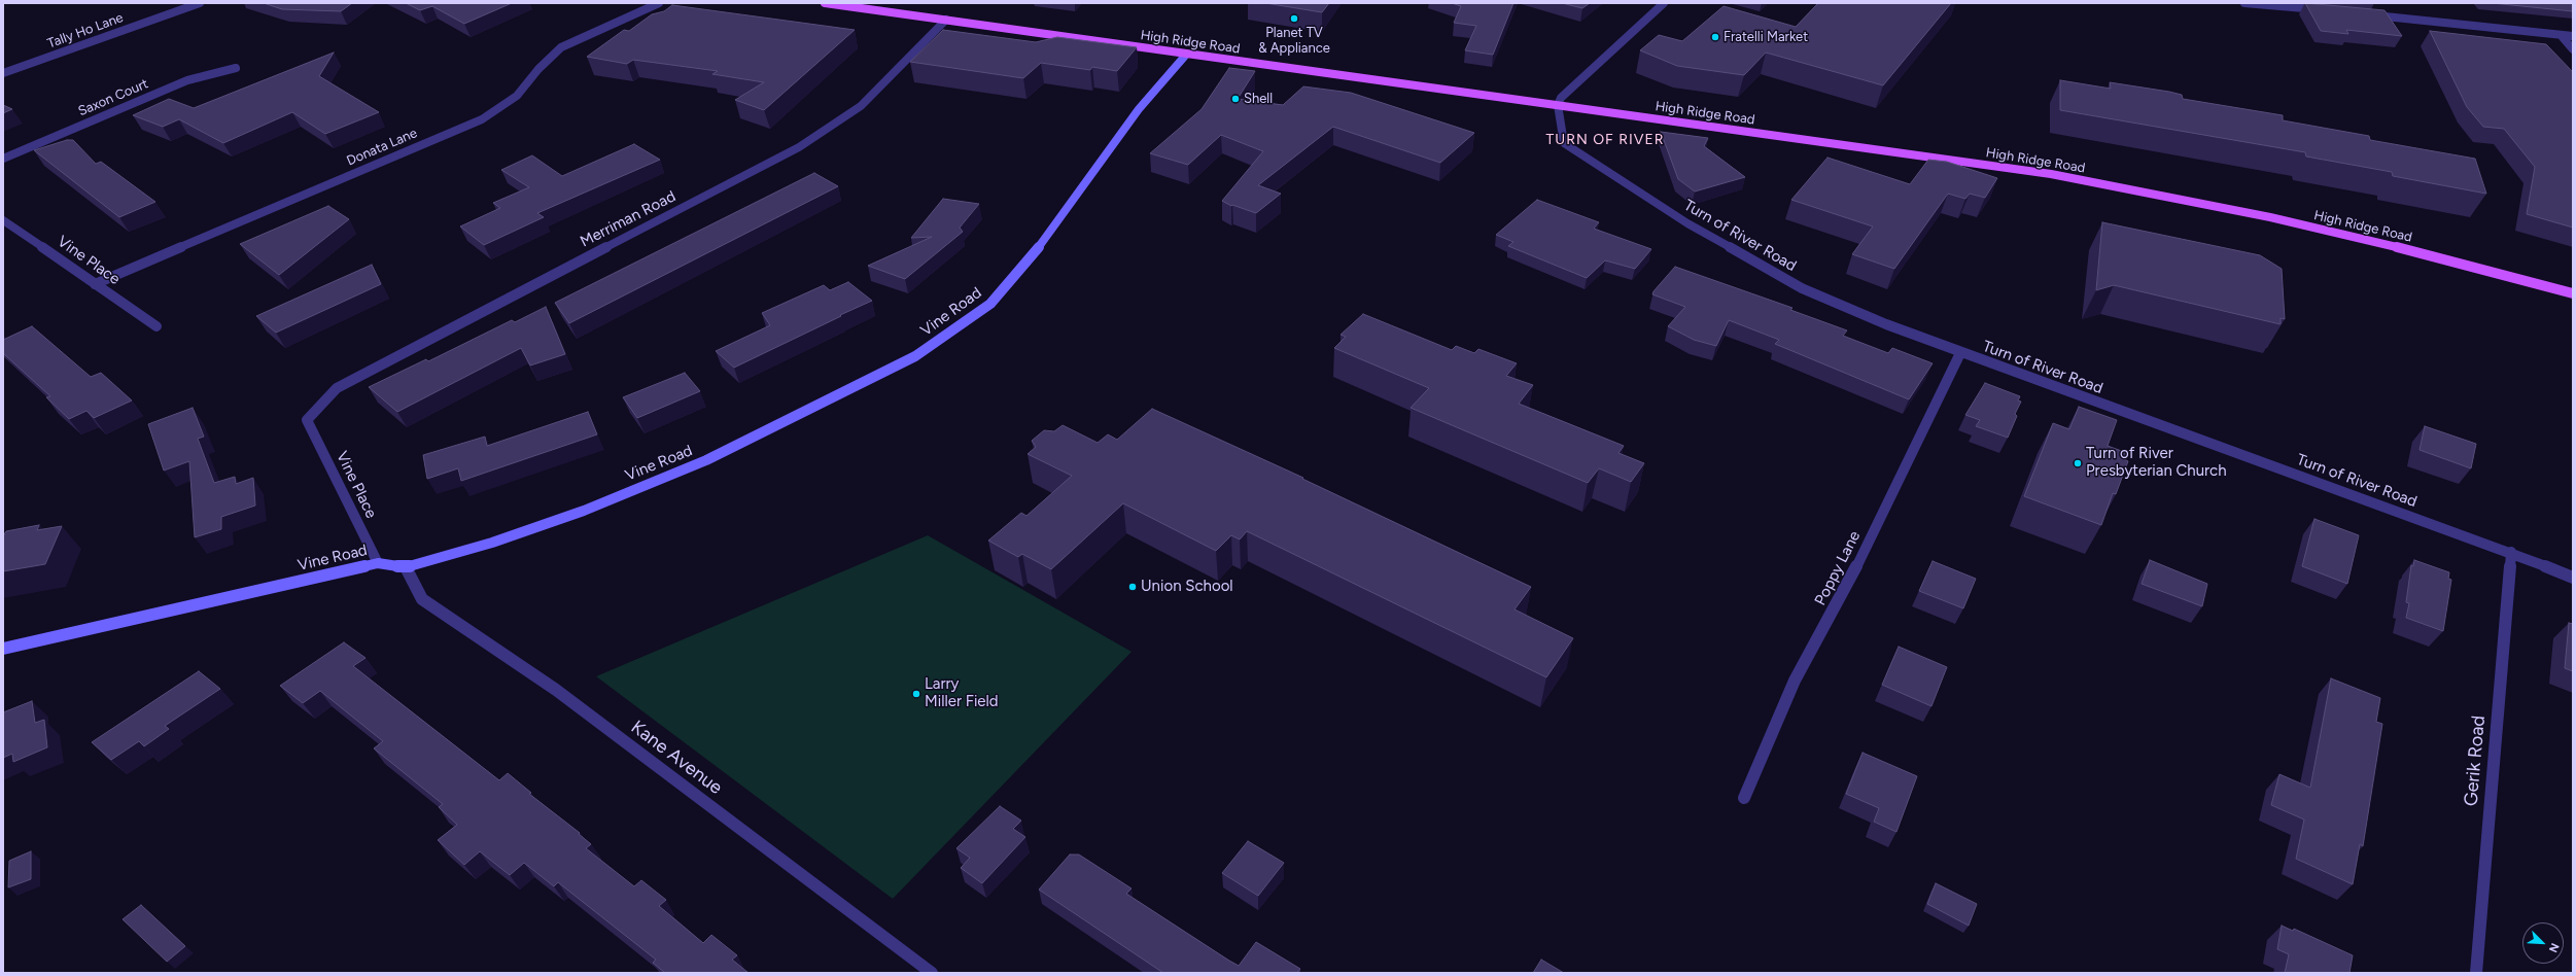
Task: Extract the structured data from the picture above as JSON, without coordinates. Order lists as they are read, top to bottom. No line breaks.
{"streets":{"main road":["High Ridge Road"],"street":["Tally Ho Lane","Saxon Court","Donata Lane","Merriman Road","Turn of River Road","Vine Place","Vine Road","Poppy Lane","Kane Avenue","Gerik Road"]},"crossings":[["High Ridge Road","Merriman Road"],["High Ridge Road","Turn of River Road"],["High Ridge Road","Vine Road"],["Donata Lane","Vine Place"],["Merriman Road","Vine Place"],["Turn of River Road","Poppy Lane"],["Turn of River Road","Gerik Road"],["Vine Place","Vine Road"],["Vine Road","Kane Avenue"]],"districts":["TURN OF RIVER"],"places":["Planet TV & Appliance","Fratelli Market","Shell","Turn of River Presbyterian Church","Union School","Larry Miller Field"],"north":"bottom right"}
